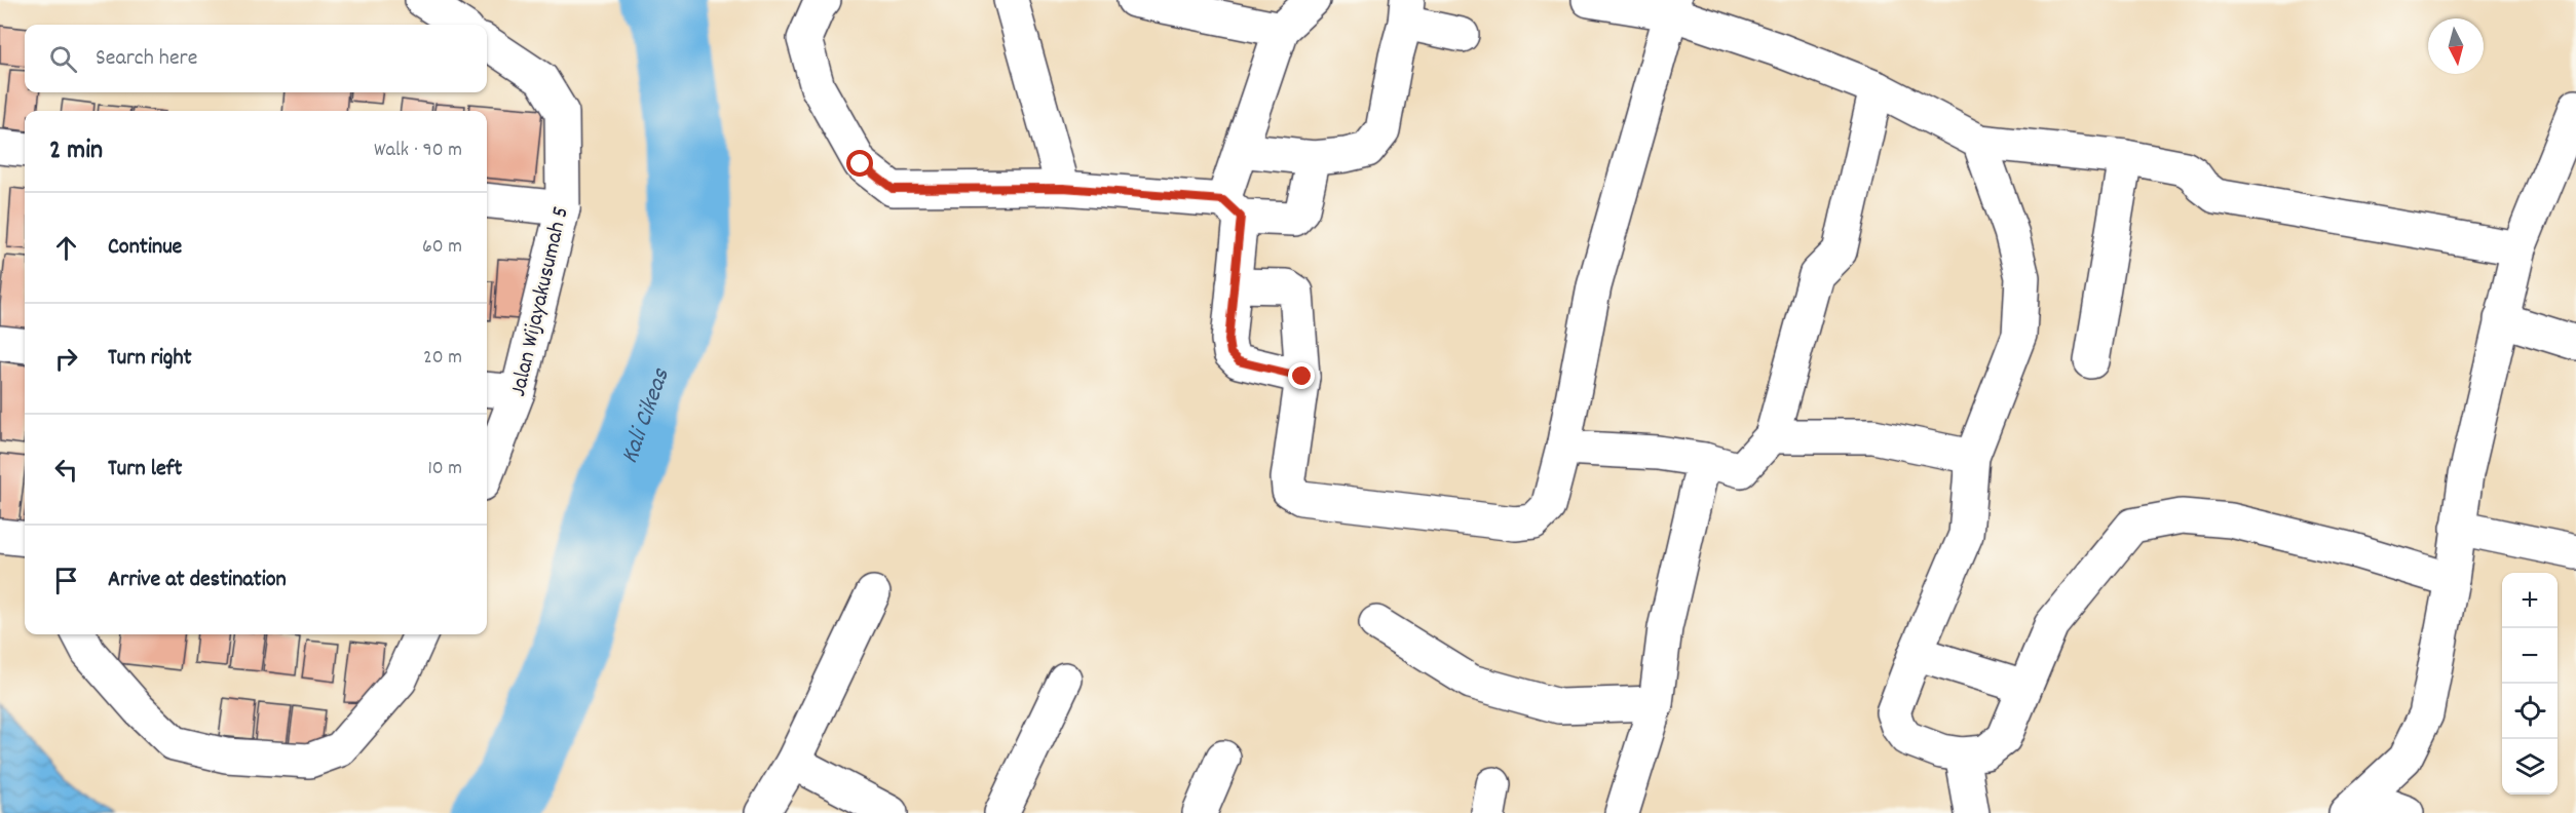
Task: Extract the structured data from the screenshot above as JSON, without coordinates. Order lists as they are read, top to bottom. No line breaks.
{"streets":{"street":["Jalan Wijayakusumah 5"]},"water":["Kali Cikeas"],"north":"bottom","page":{"search":"Search here","heading":["2 min","Walk · 90 m"],"list":[["Continue","60 m"],["Turn right","20 m"],["Turn left","10 m"],"Arrive at destination"],"map_buttons":["+","−"]}}
